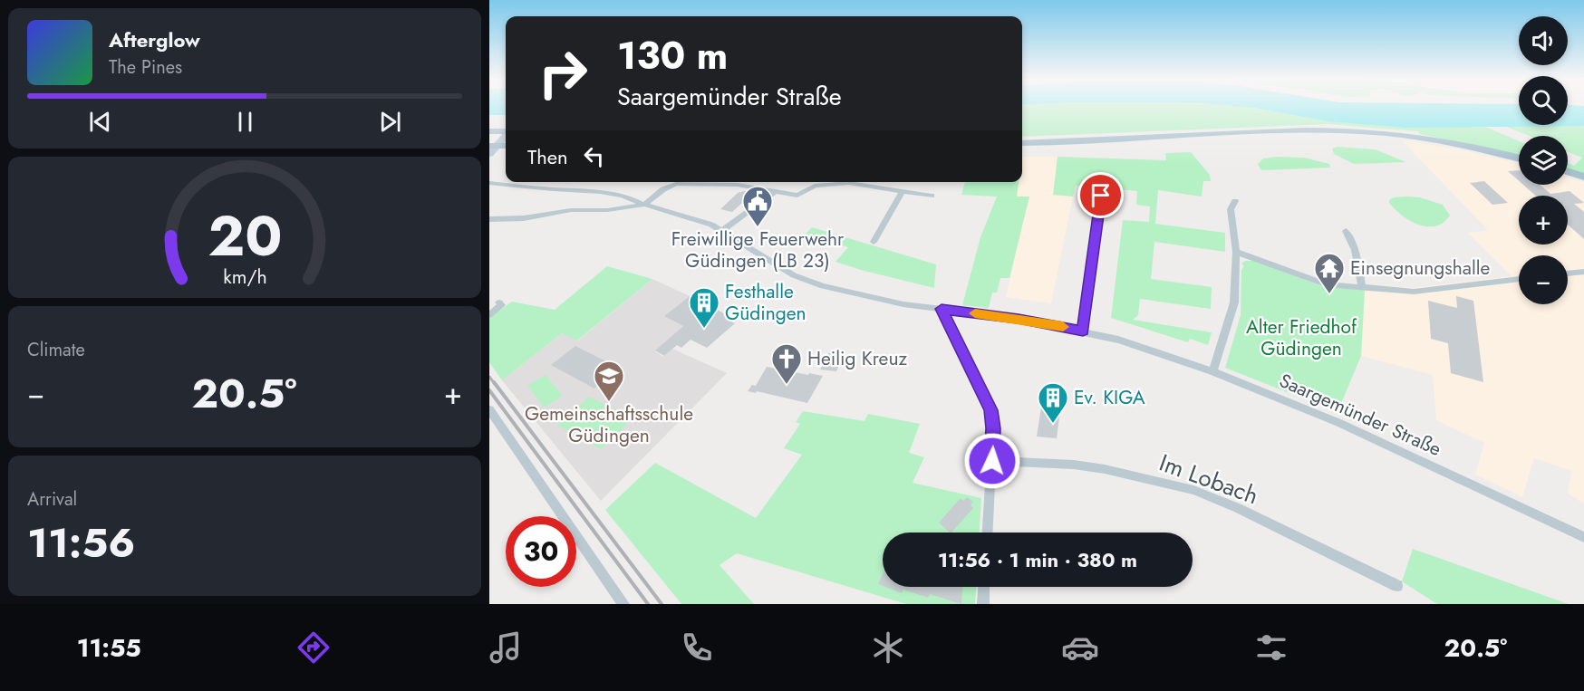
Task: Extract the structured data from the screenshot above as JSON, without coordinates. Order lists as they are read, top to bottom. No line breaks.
{"streets":{"street":["Saargemünder Straße","Im Lobach"]},"parks":["Alter Friedhof Güdingen"],"places":{"public building":["Freiwillige Feuerwehr Güdingen (LB 23)"],"temple":["Einsegnungshalle"],"building":["Festhalle Güdingen","Ev. KIGA"],"church":["Heilig Kreuz"],"school or university":["Gemeinschaftsschule Güdingen"]},"page":{"map_buttons":["+","−"],"turn":["130 m","Saargemünder Straße"],"song":["Afterglow","The Pines"],"then":"Then","tile":["Climate",["Arrival","11:56"]],"heat":["−","20.5°","+"],"limit":"30","trip":"11:56 · 1 min · 380 m","tabs":["11:55","20.5°"],"gauge":["20","km/h"]}}
